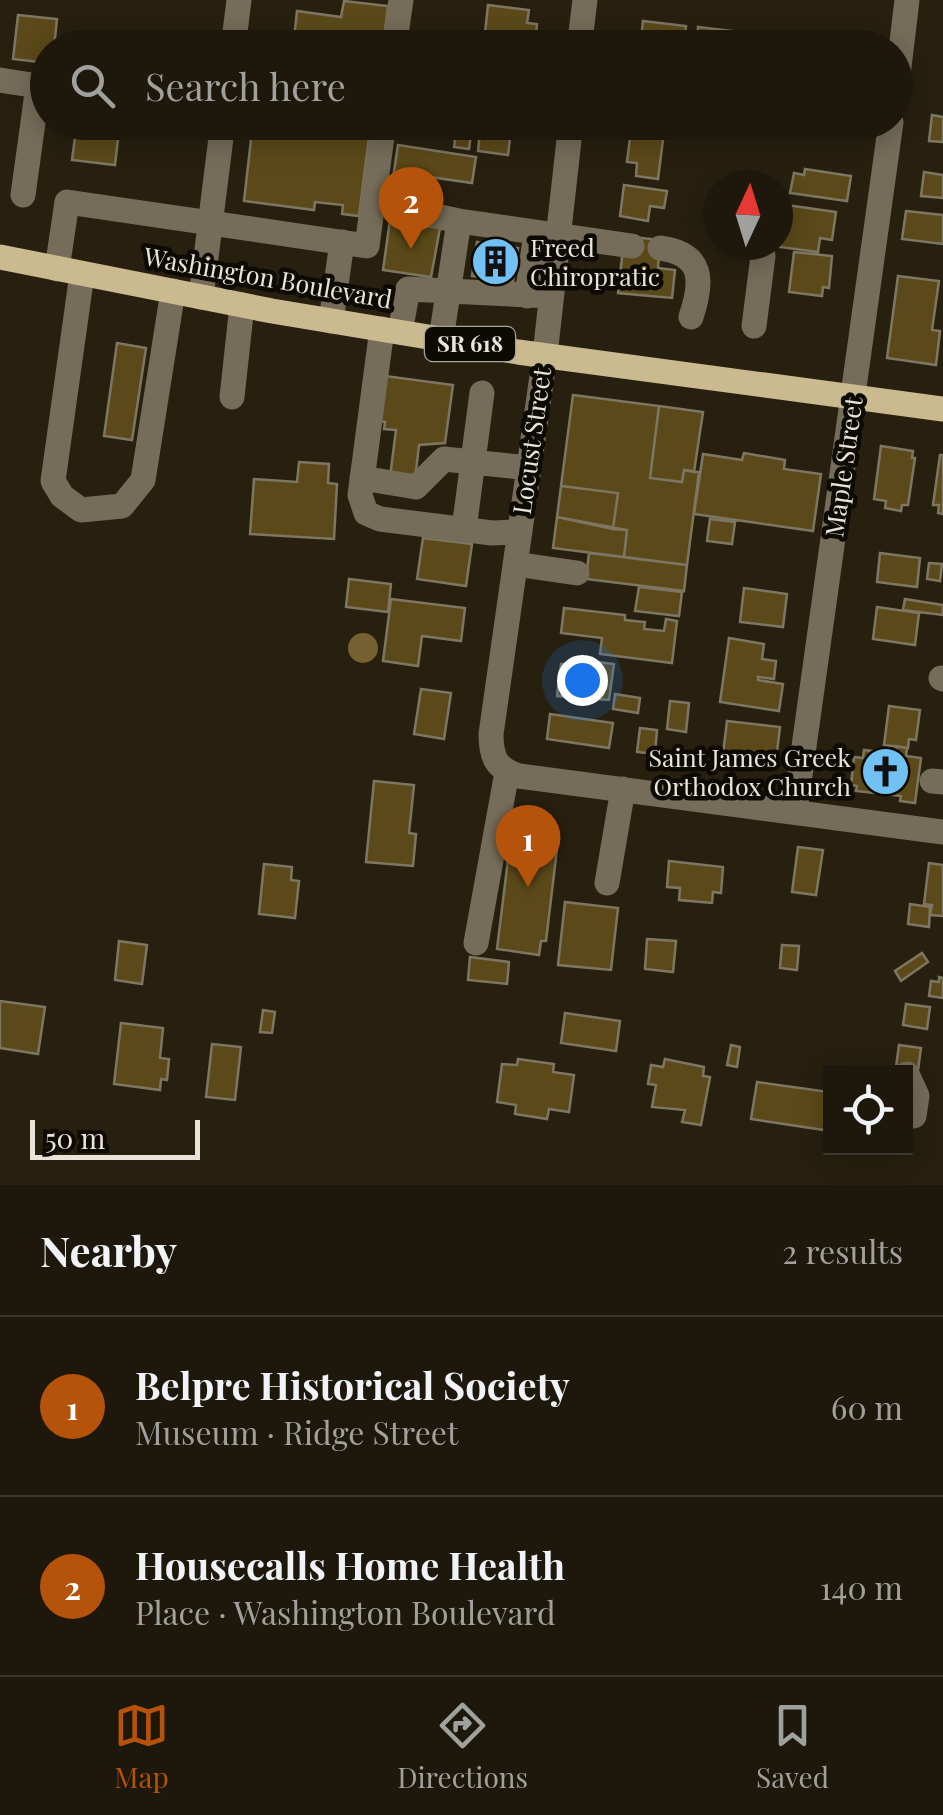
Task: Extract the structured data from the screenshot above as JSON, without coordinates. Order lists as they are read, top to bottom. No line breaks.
{"streets":{"main road":["Washington Boulevard","SR 618"],"street":["Locust Street","Maple Street"]},"crossings":[["Washington Boulevard","Locust Street"],["Washington Boulevard","Maple Street"]],"places":{"building":["Freed Chiropratic"],"church":["Saint James Greek Orthodox Church"]},"scale_bar":"50 m","north":"top","page":{"search":"Search here","pins":["2","1"],"scale":"50 m","heading":["Nearby","2 results"],"list":[{"mark":"1","name":"Belpre Historical Society","note":"Museum · Ridge Street","value":"60 m"},{"mark":"2","name":"Housecalls Home Health","note":"Place · Washington Boulevard","value":"140 m"}],"nav":["Map","Directions","Saved"]}}
